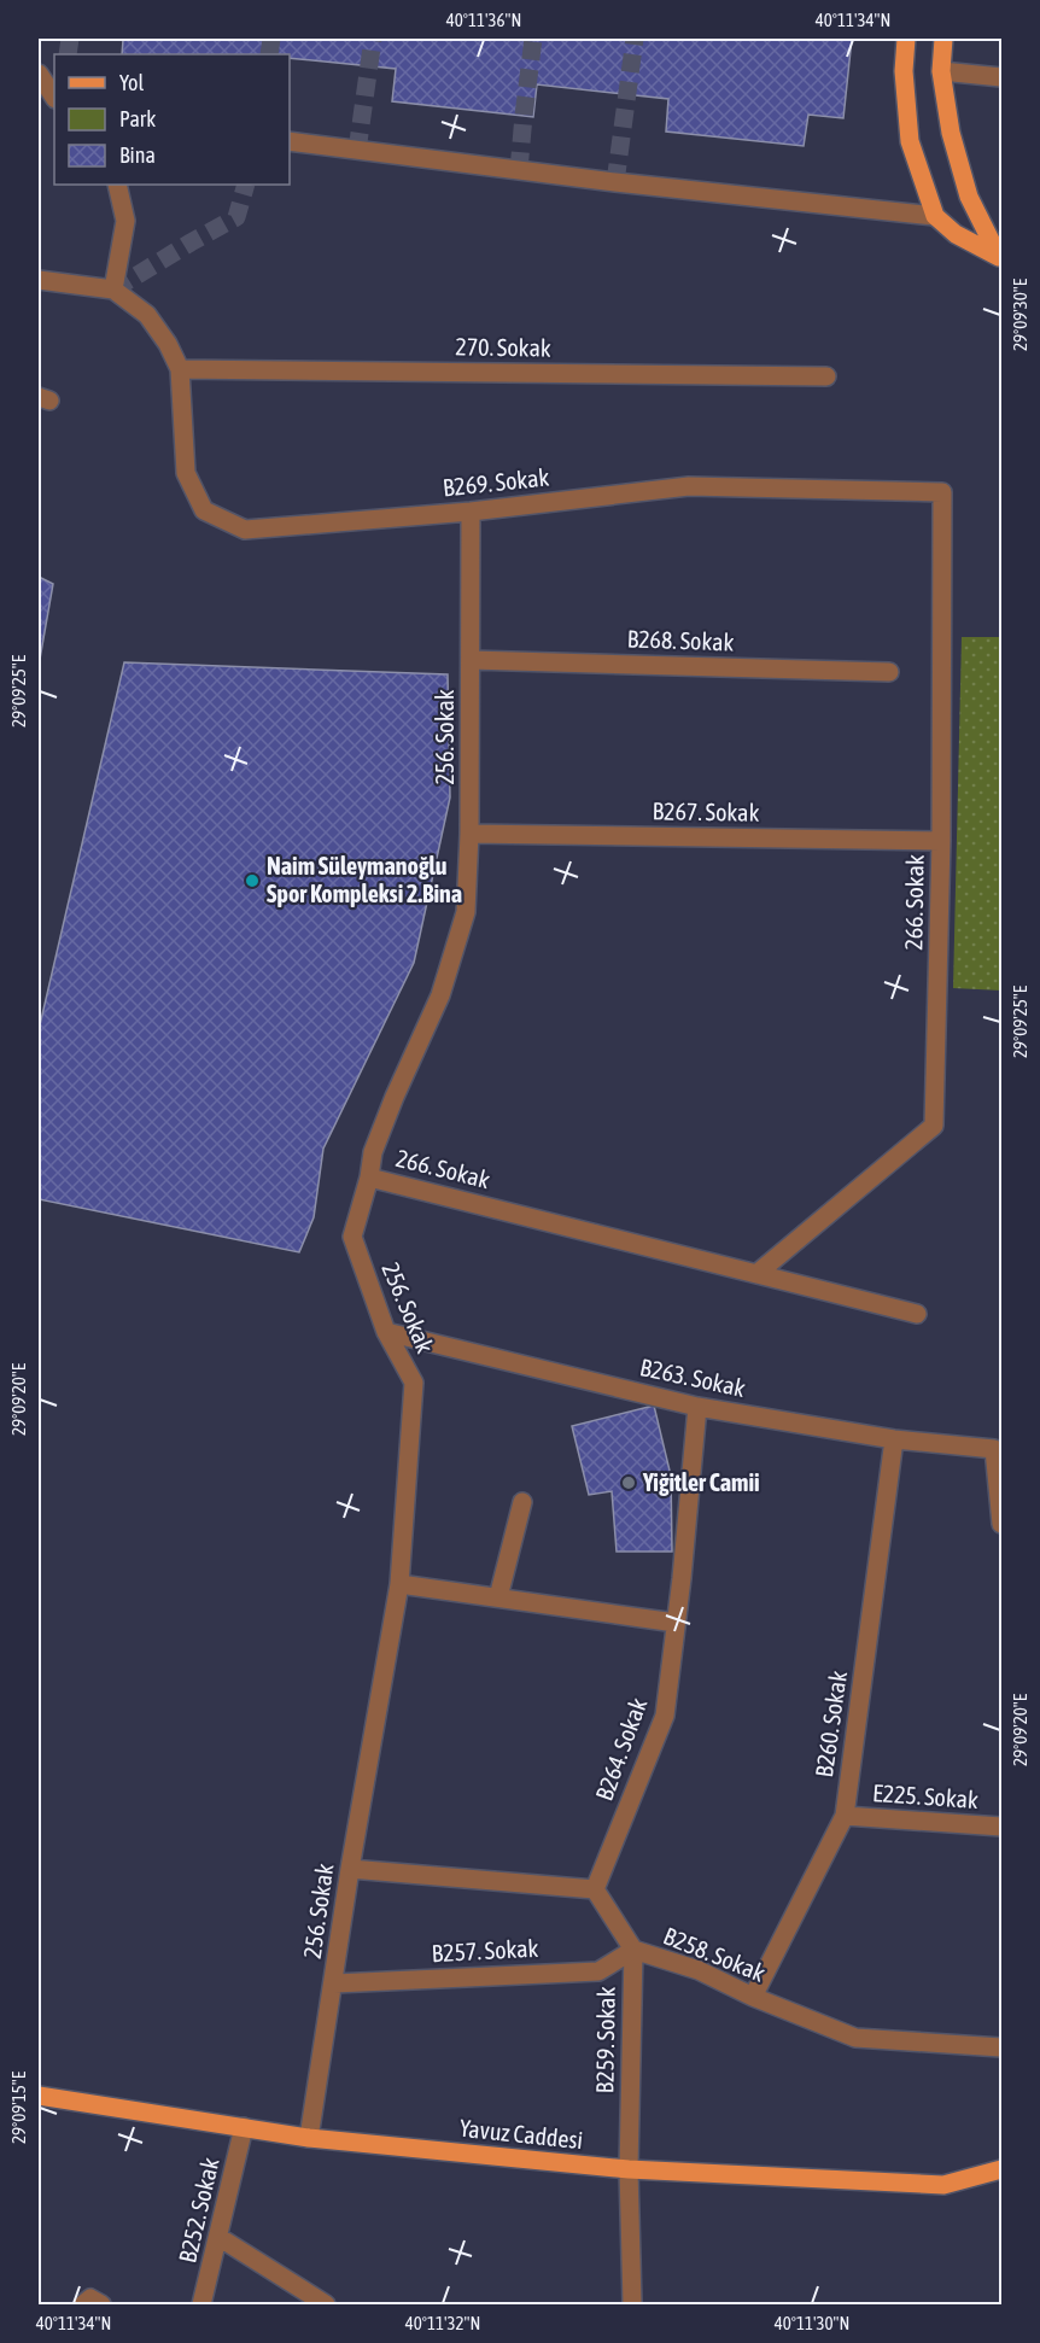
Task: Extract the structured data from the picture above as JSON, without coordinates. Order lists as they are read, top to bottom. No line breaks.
{"streets":{"main road":["Yavuz Caddesi"],"street":["270. Sokak","B269. Sokak","B268. Sokak","256. Sokak","B267. Sokak","266. Sokak","B263. Sokak","B260. Sokak","B264. Sokak","E225. Sokak","B257. Sokak","B258. Sokak","B259. Sokak","B252. Sokak"]},"crossings":[["270. Sokak","B269. Sokak"],["B269. Sokak","256. Sokak"],["B269. Sokak","266. Sokak"],["B268. Sokak","256. Sokak"],["256. Sokak","B267. Sokak"],["256. Sokak","266. Sokak"],["256. Sokak","B263. Sokak"],["256. Sokak","B257. Sokak"],["256. Sokak","Yavuz Caddesi"],["B267. Sokak","266. Sokak"],["B263. Sokak","B260. Sokak"],["B263. Sokak","B264. Sokak"],["B260. Sokak","E225. Sokak"],["B260. Sokak","B258. Sokak"],["B264. Sokak","B258. Sokak"],["B257. Sokak","B258. Sokak"],["B257. Sokak","B259. Sokak"],["B258. Sokak","B259. Sokak"],["B259. Sokak","Yavuz Caddesi"],["Yavuz Caddesi","B252. Sokak"]],"places":["Naim Süleymanoğlu Spor Kompleksi 2.Bina","Yiğitler Camii"],"legend":["Yol","Park","Bina"],"coordinates":["40°11'36\"N","40°11'34\"N","29°09'30\"E","29°09'25\"E","29°09'20\"E","29°09'15\"E","40°11'32\"N","40°11'30\"N"]}
